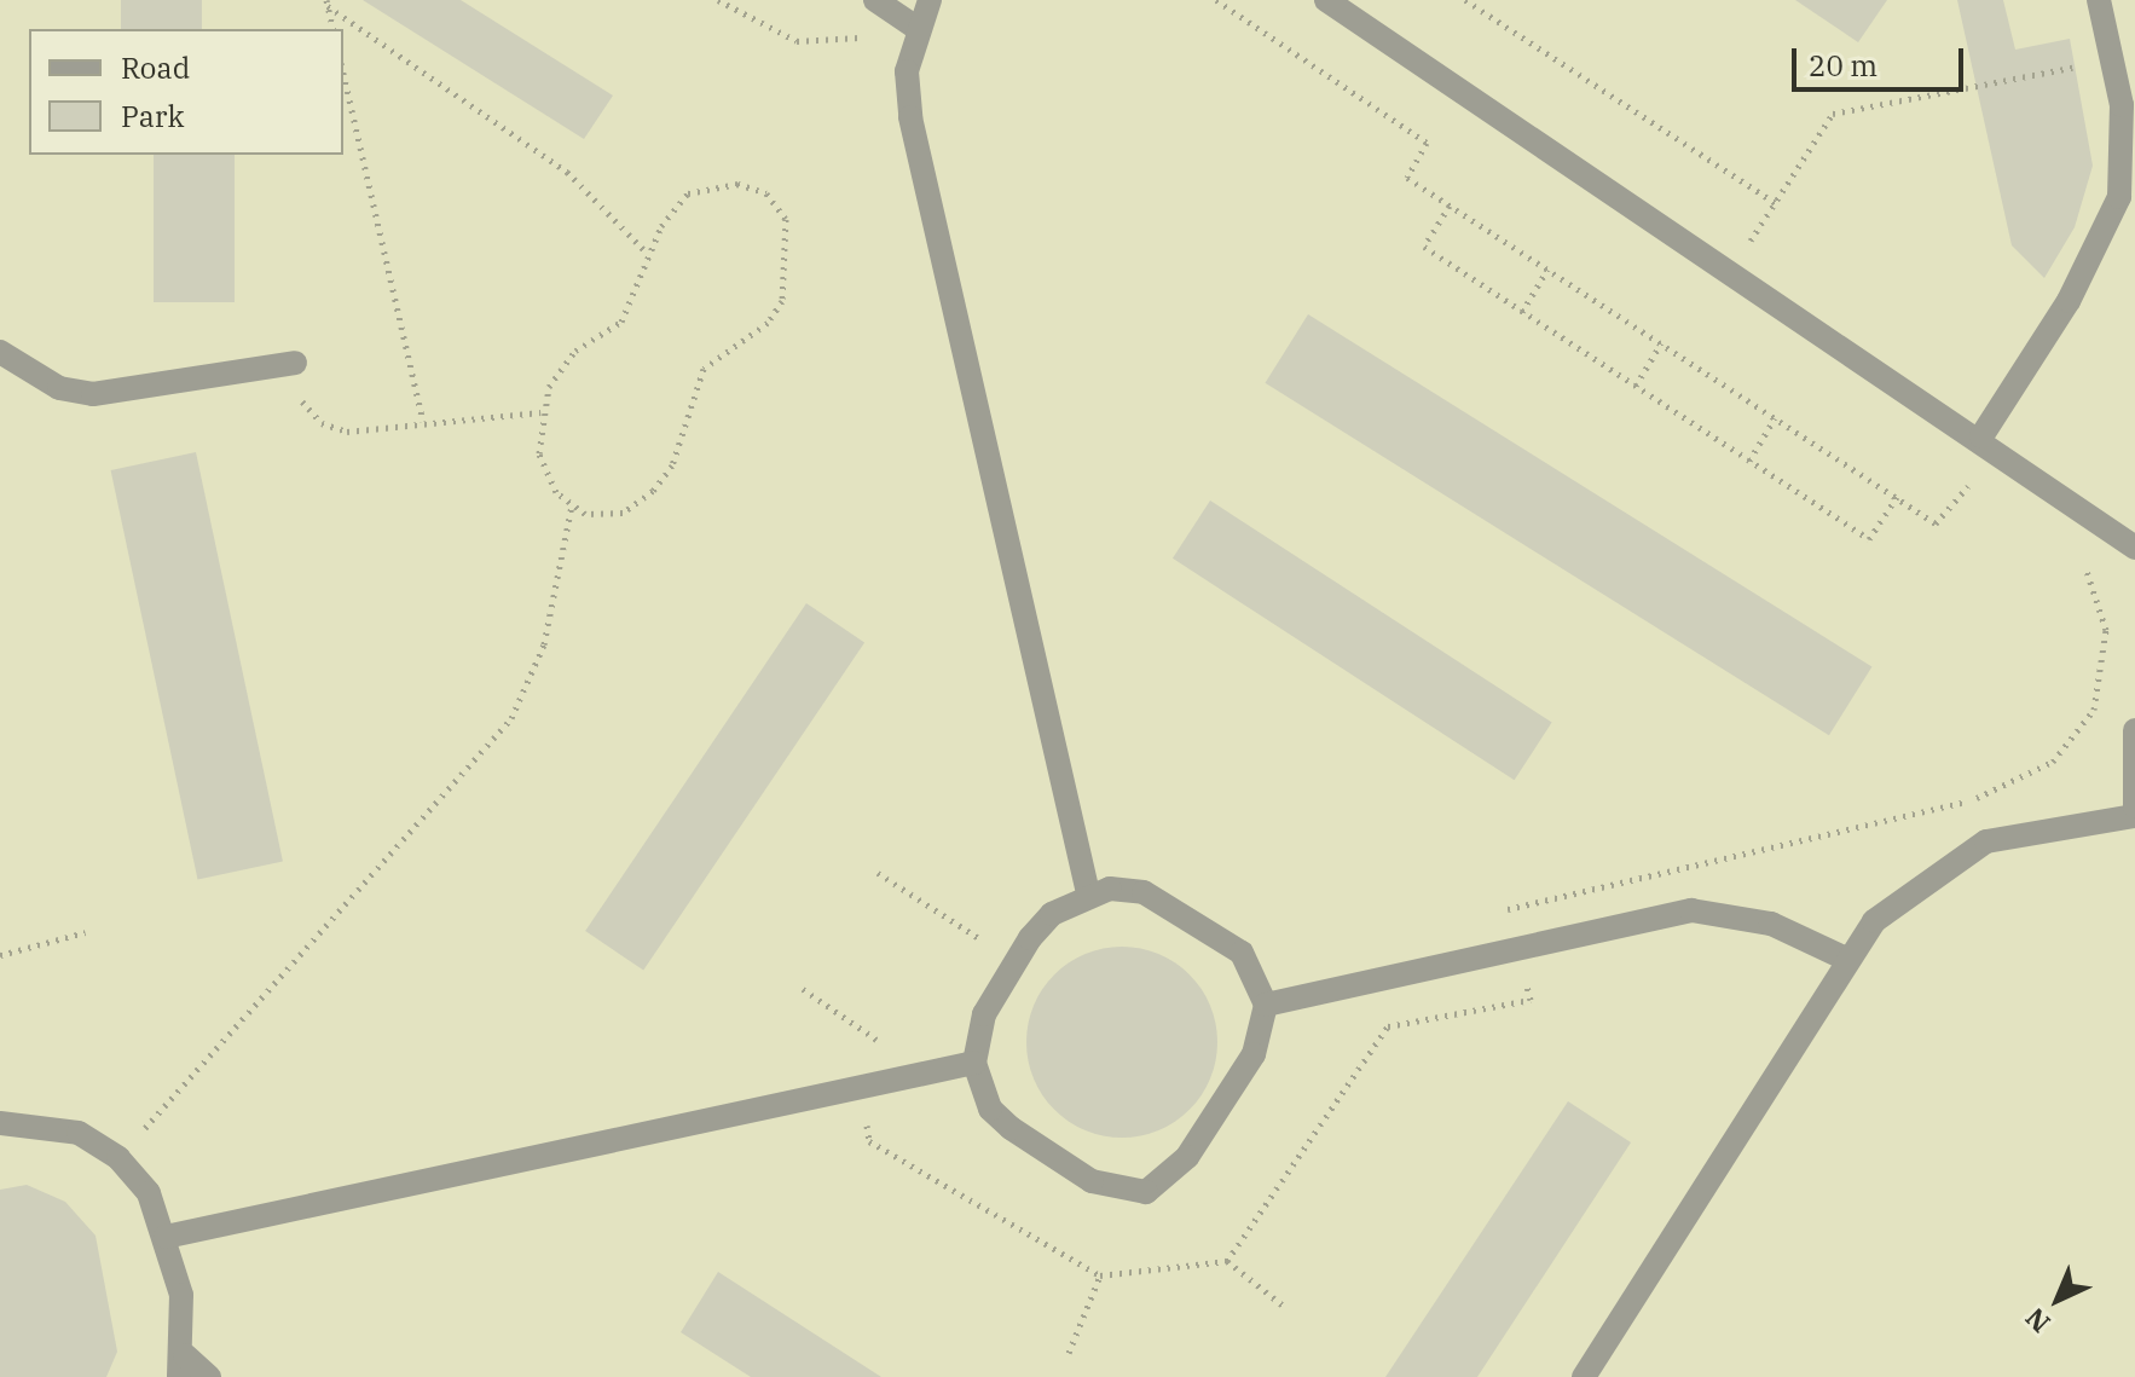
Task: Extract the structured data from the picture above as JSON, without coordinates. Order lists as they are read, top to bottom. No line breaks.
{"legend":["Road","Park"],"scale_bar":"20 m","north":"bottom left"}
